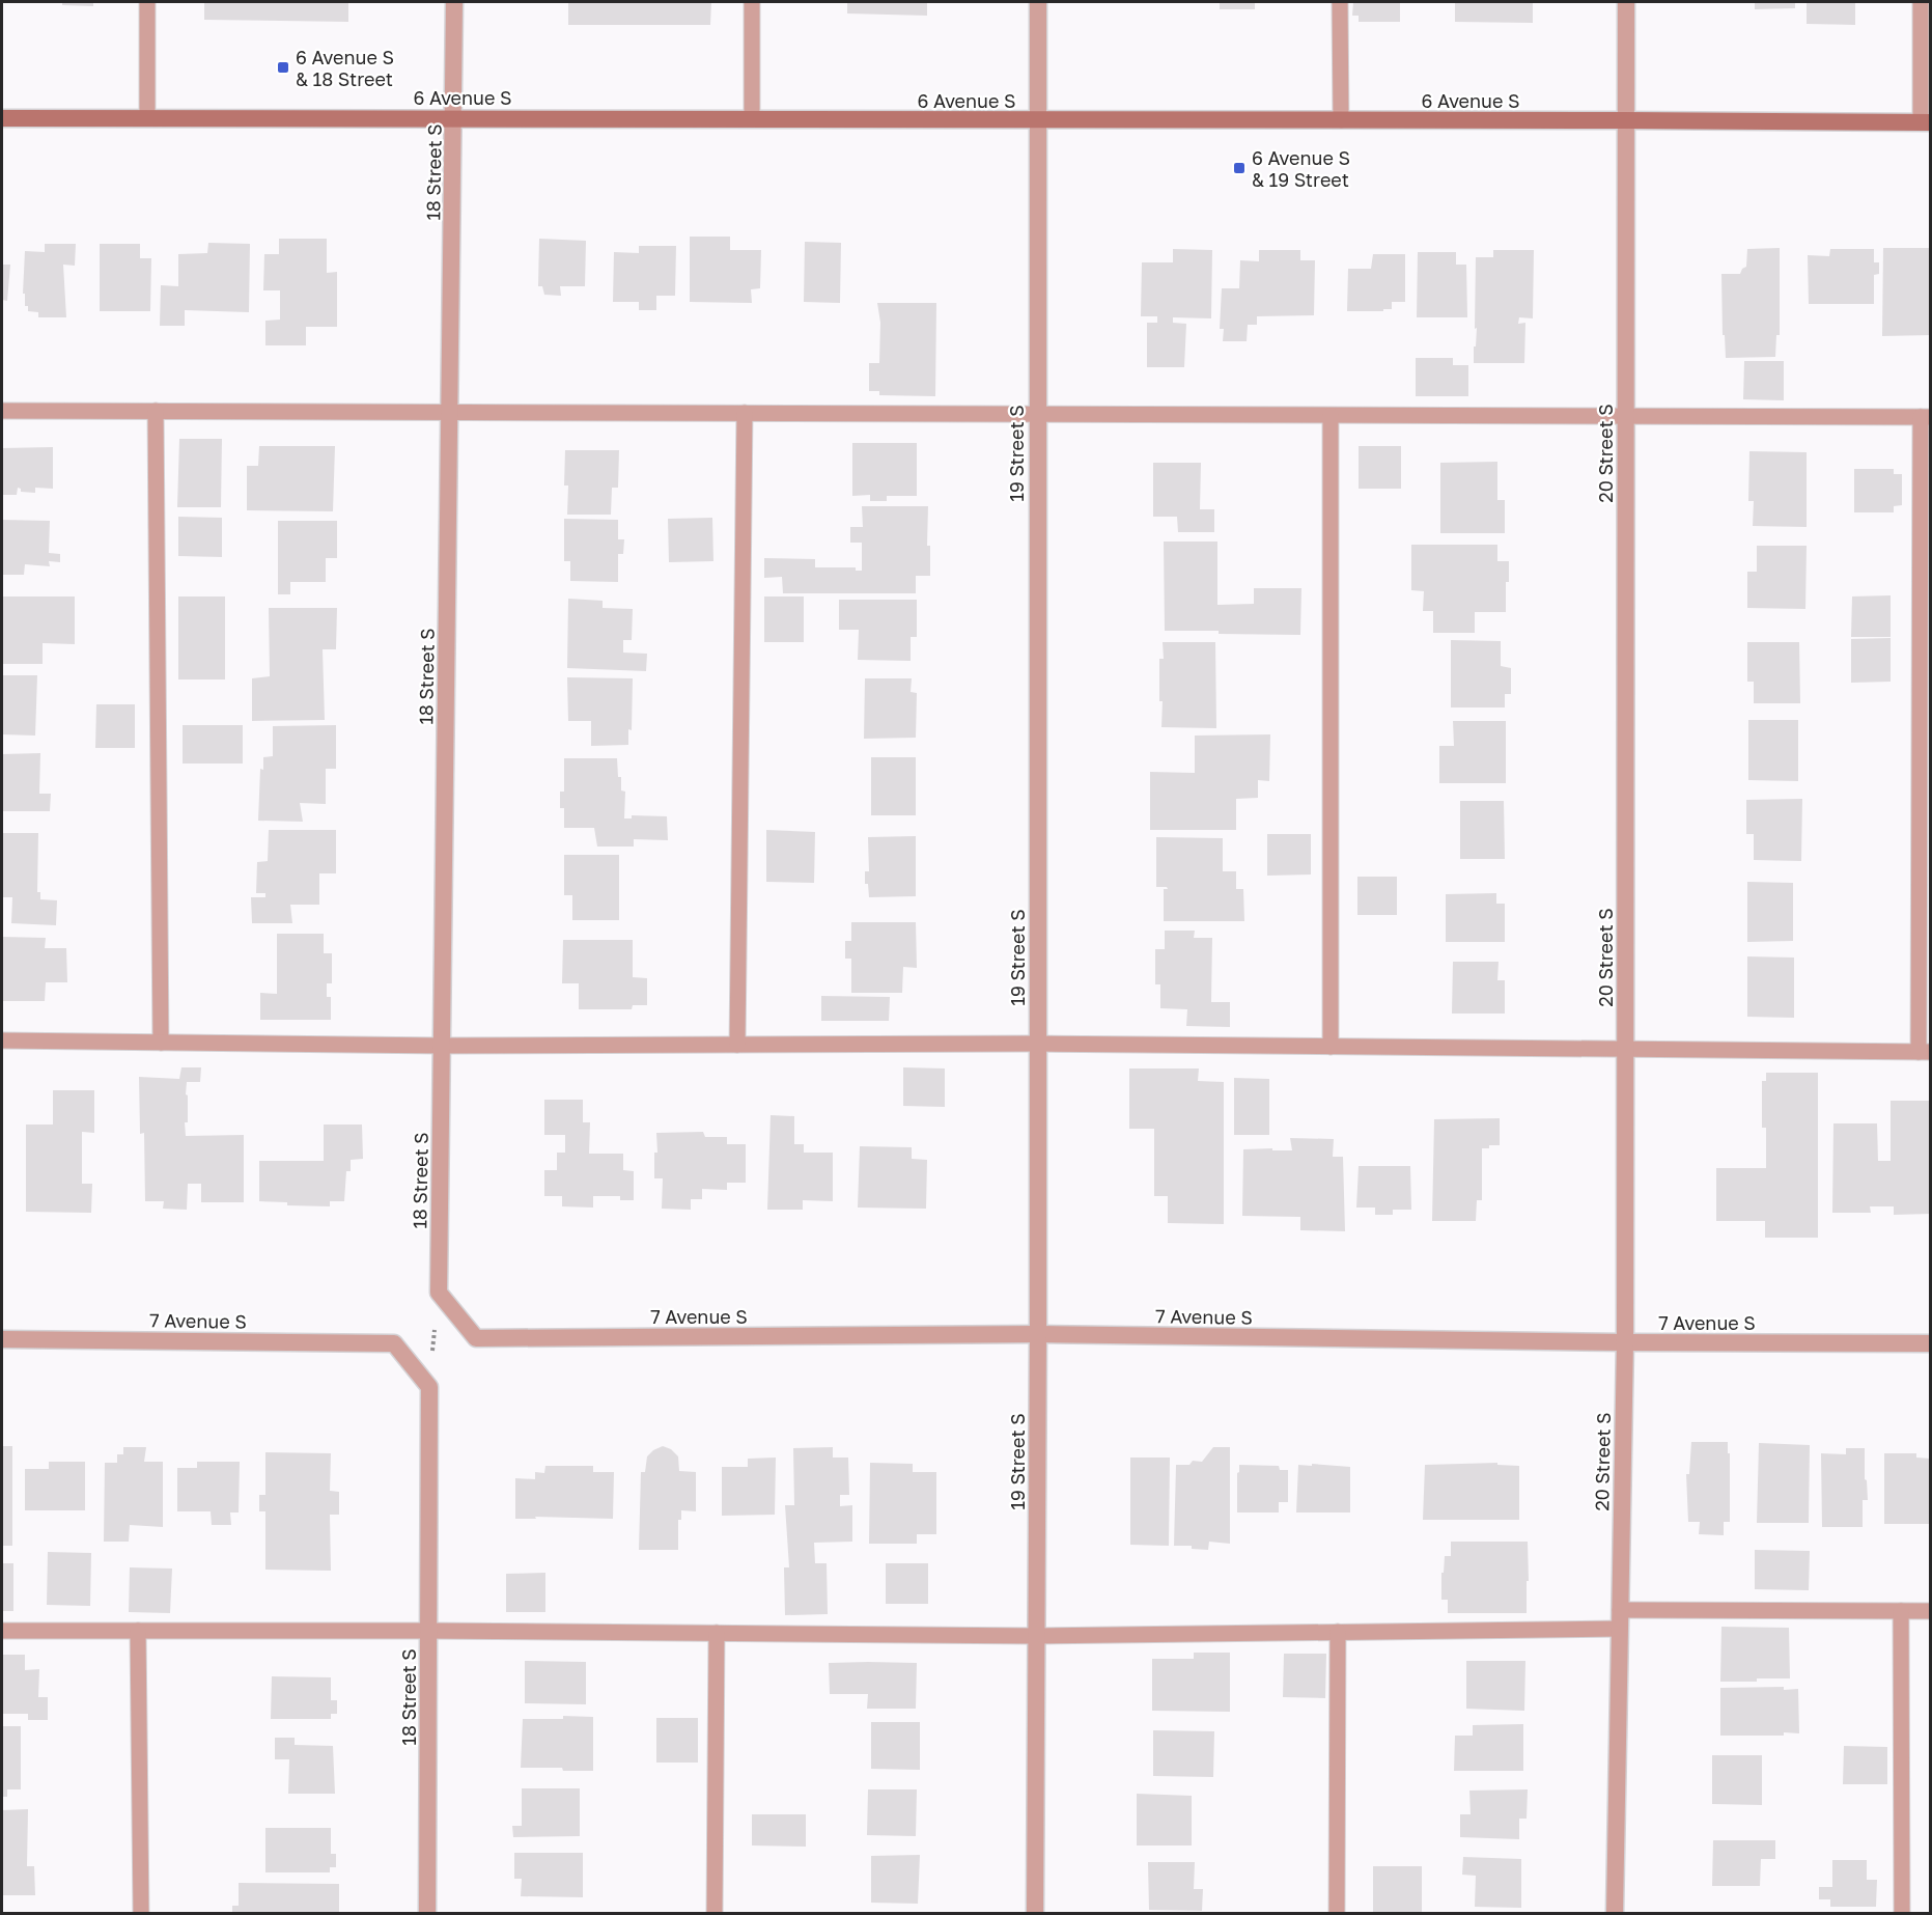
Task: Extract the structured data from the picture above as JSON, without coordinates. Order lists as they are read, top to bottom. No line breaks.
{"streets":{"main road":["6 Avenue S"],"street":["18 Street S","19 Street S","20 Street S","7 Avenue S"]},"crossings":[["6 Avenue S","18 Street S"],["6 Avenue S","19 Street S"],["6 Avenue S","20 Street S"],["19 Street S","7 Avenue S"],["20 Street S","7 Avenue S"]],"places":{"transit":["6 Avenue S & 18 Street","6 Avenue S & 19 Street"]}}
